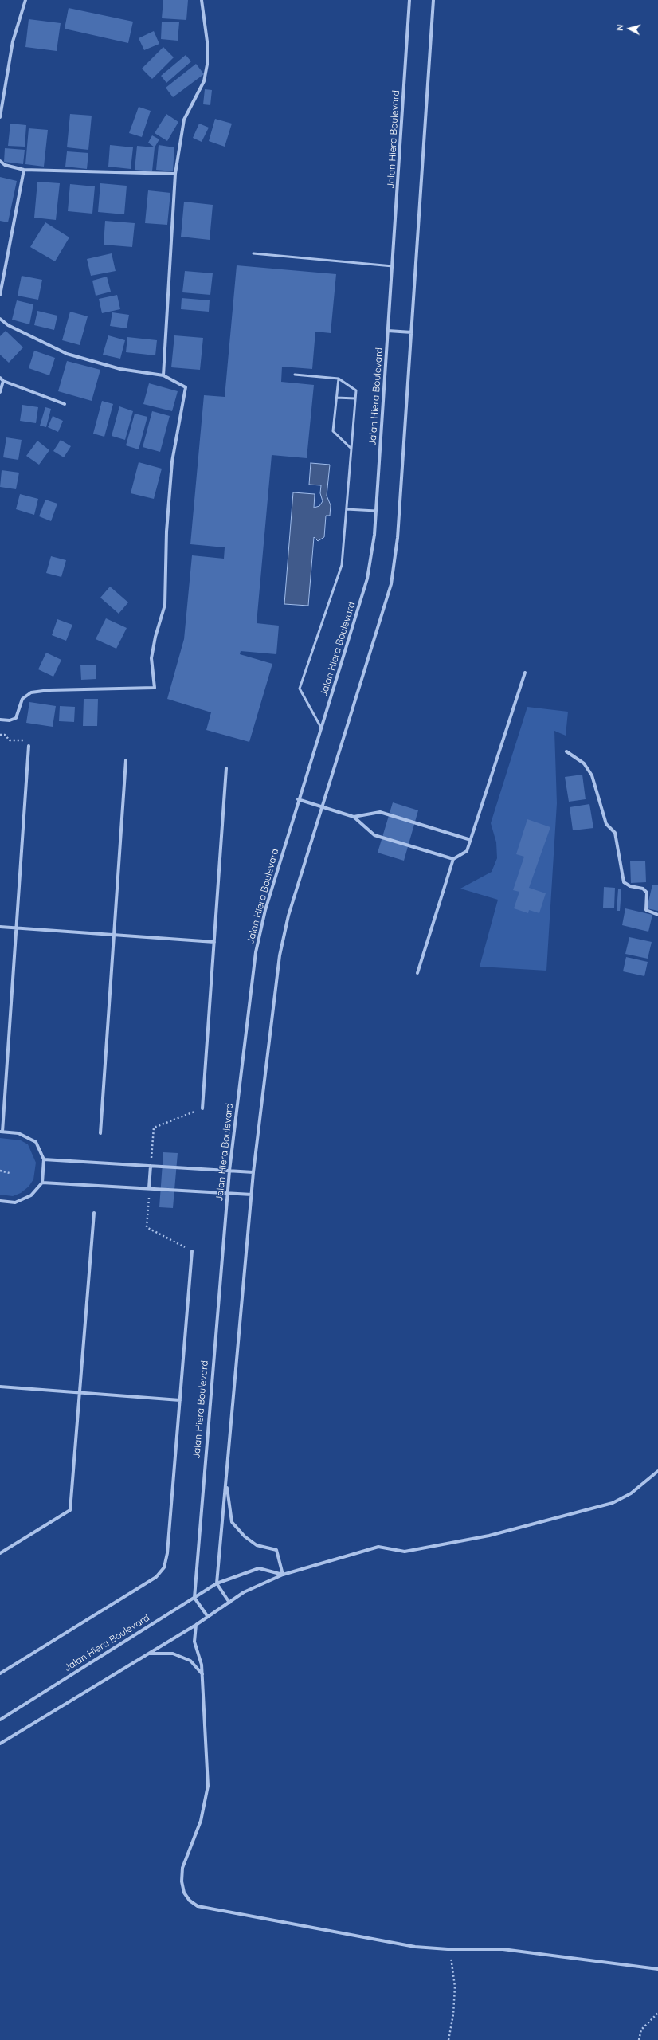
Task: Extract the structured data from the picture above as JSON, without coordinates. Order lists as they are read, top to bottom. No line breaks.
{"streets":{"street":["Jalan Hiera Boulevard"]},"north":"left"}
